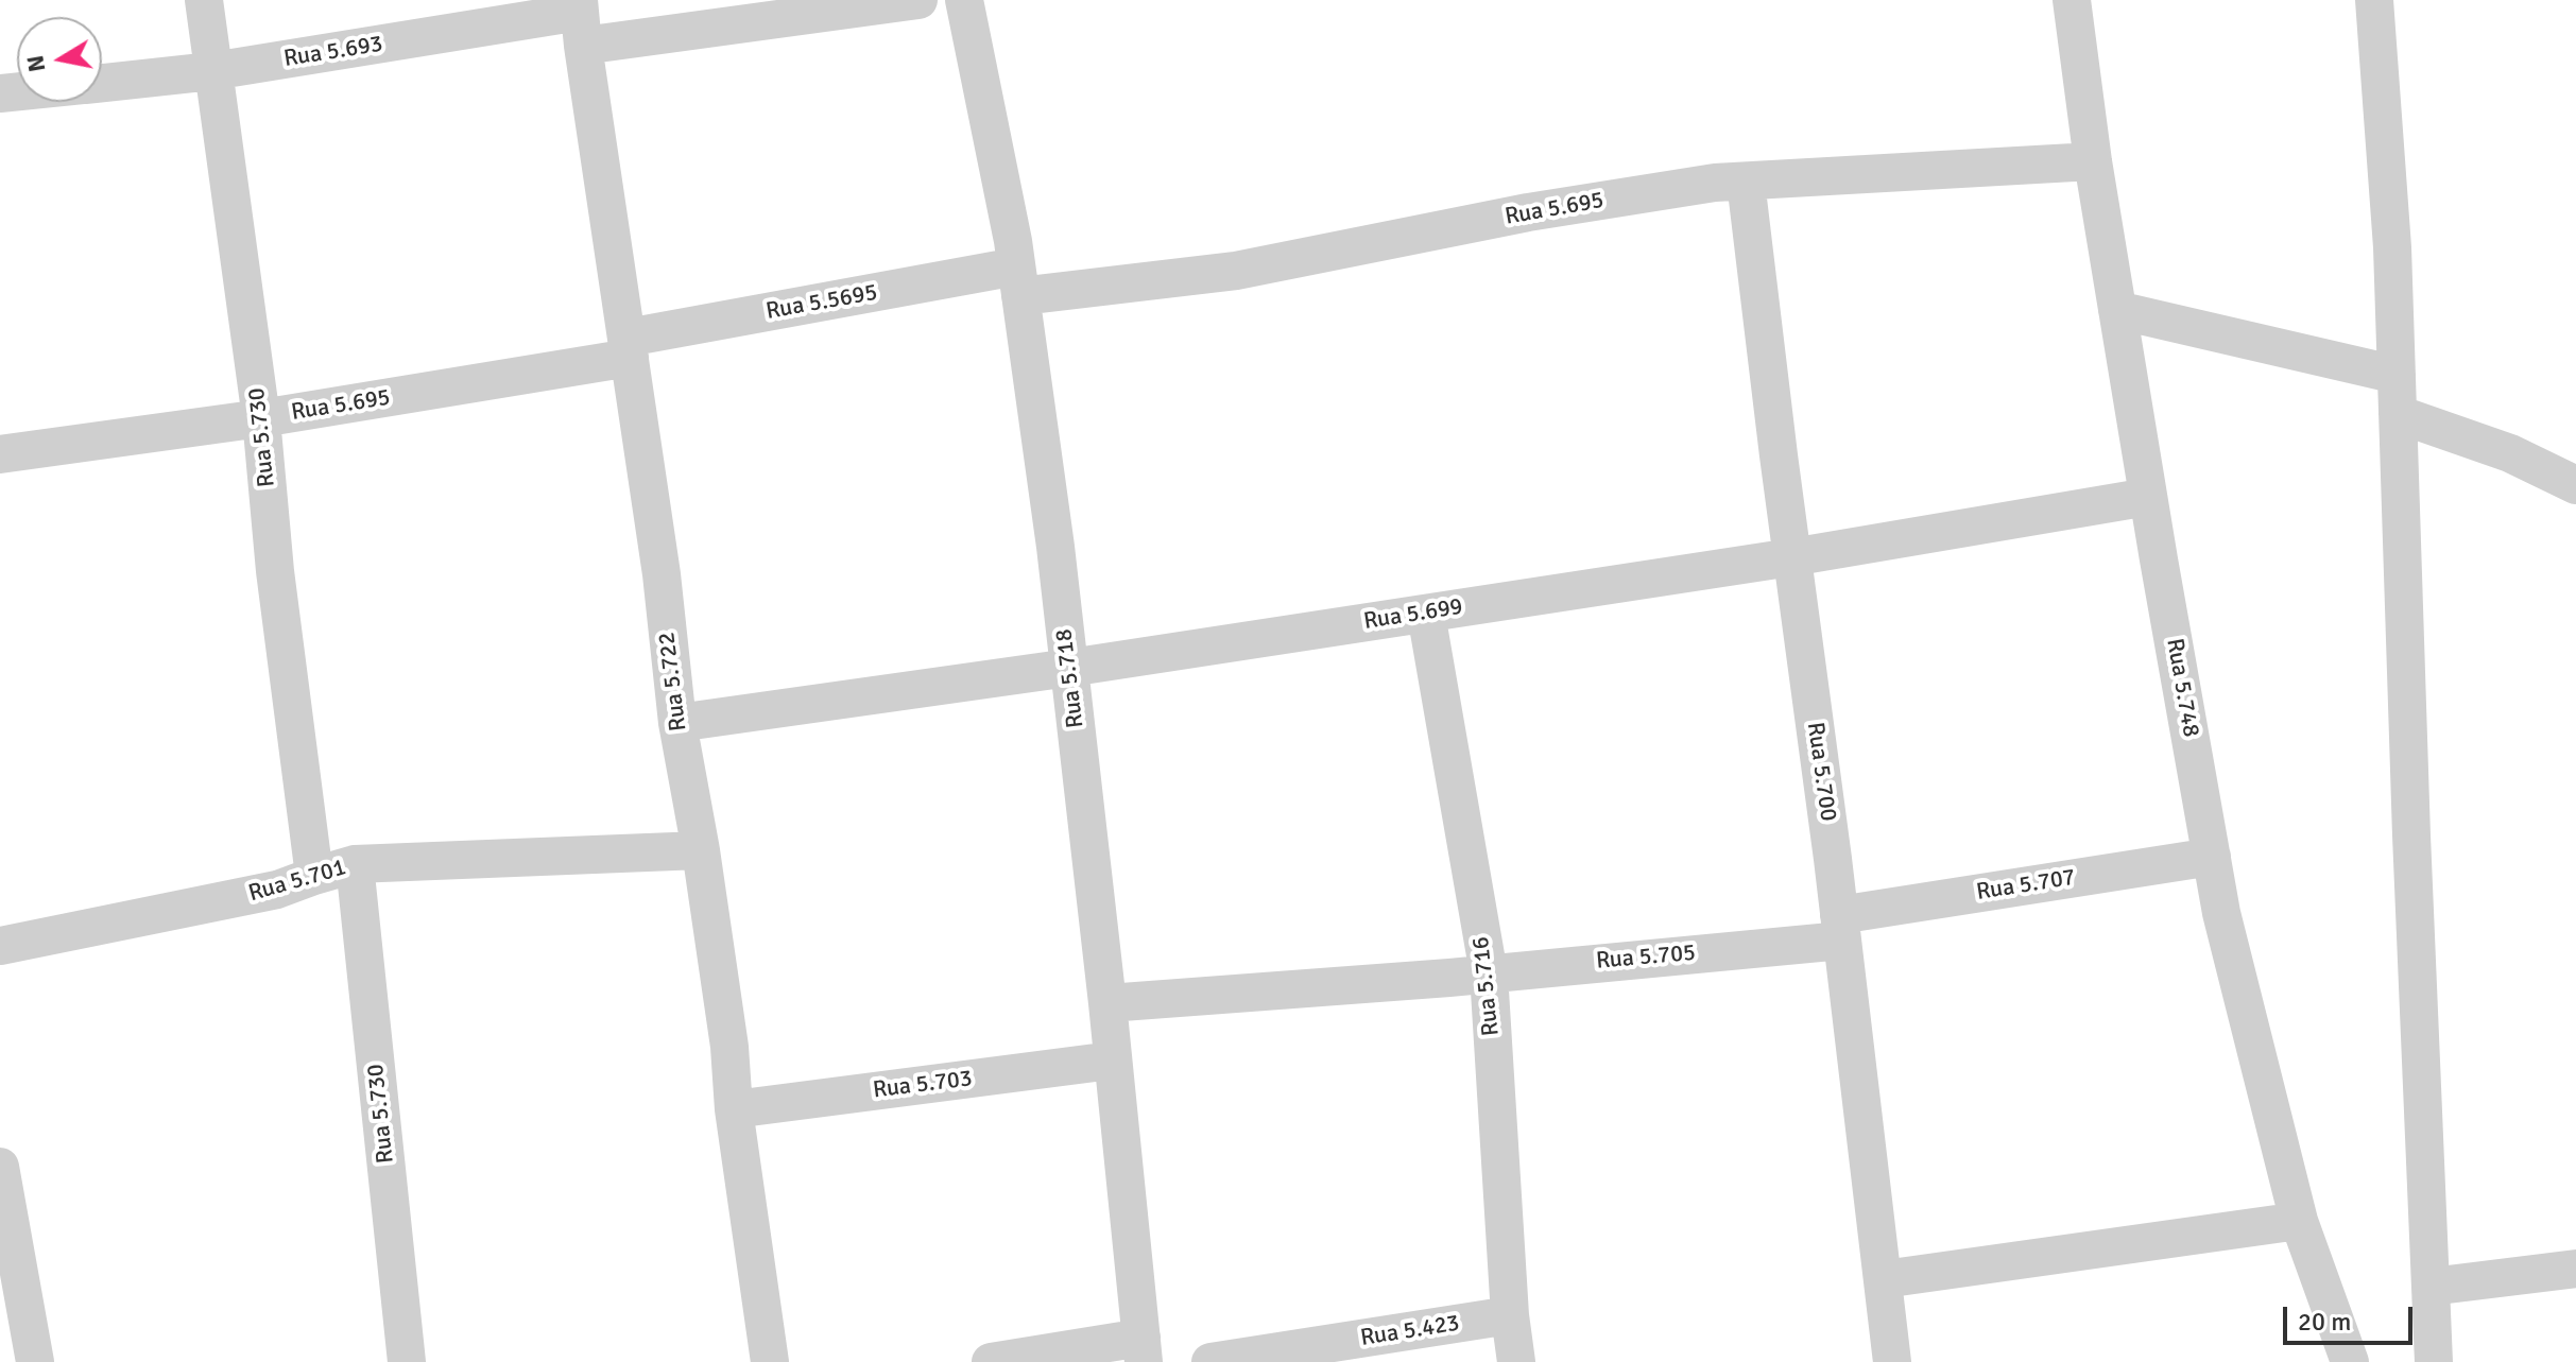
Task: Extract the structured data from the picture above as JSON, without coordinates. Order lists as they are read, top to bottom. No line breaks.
{"streets":{"street":["Rua 5.693","Rua 5.695","Rua 5.5695","Rua 5.730","Rua 5.699","Rua 5.718","Rua 5.722","Rua 5.748","Rua 5.700","Rua 5.701","Rua 5.707","Rua 5.705","Rua 5.716","Rua 5.703","Rua 5.423"]},"crossings":[["Rua 5.693","Rua 5.730"],["Rua 5.693","Rua 5.722"],["Rua 5.695","Rua 5.5695"],["Rua 5.695","Rua 5.730"],["Rua 5.695","Rua 5.718"],["Rua 5.695","Rua 5.722"],["Rua 5.695","Rua 5.748"],["Rua 5.695","Rua 5.700"],["Rua 5.5695","Rua 5.718"],["Rua 5.5695","Rua 5.722"],["Rua 5.730","Rua 5.701"],["Rua 5.699","Rua 5.718"],["Rua 5.699","Rua 5.722"],["Rua 5.699","Rua 5.748"],["Rua 5.699","Rua 5.700"],["Rua 5.699","Rua 5.716"],["Rua 5.718","Rua 5.705"],["Rua 5.718","Rua 5.703"],["Rua 5.722","Rua 5.701"],["Rua 5.722","Rua 5.703"],["Rua 5.748","Rua 5.707"],["Rua 5.700","Rua 5.707"],["Rua 5.700","Rua 5.705"],["Rua 5.707","Rua 5.705"],["Rua 5.705","Rua 5.716"],["Rua 5.716","Rua 5.423"]],"scale_bar":"20 m","north":"left"}
